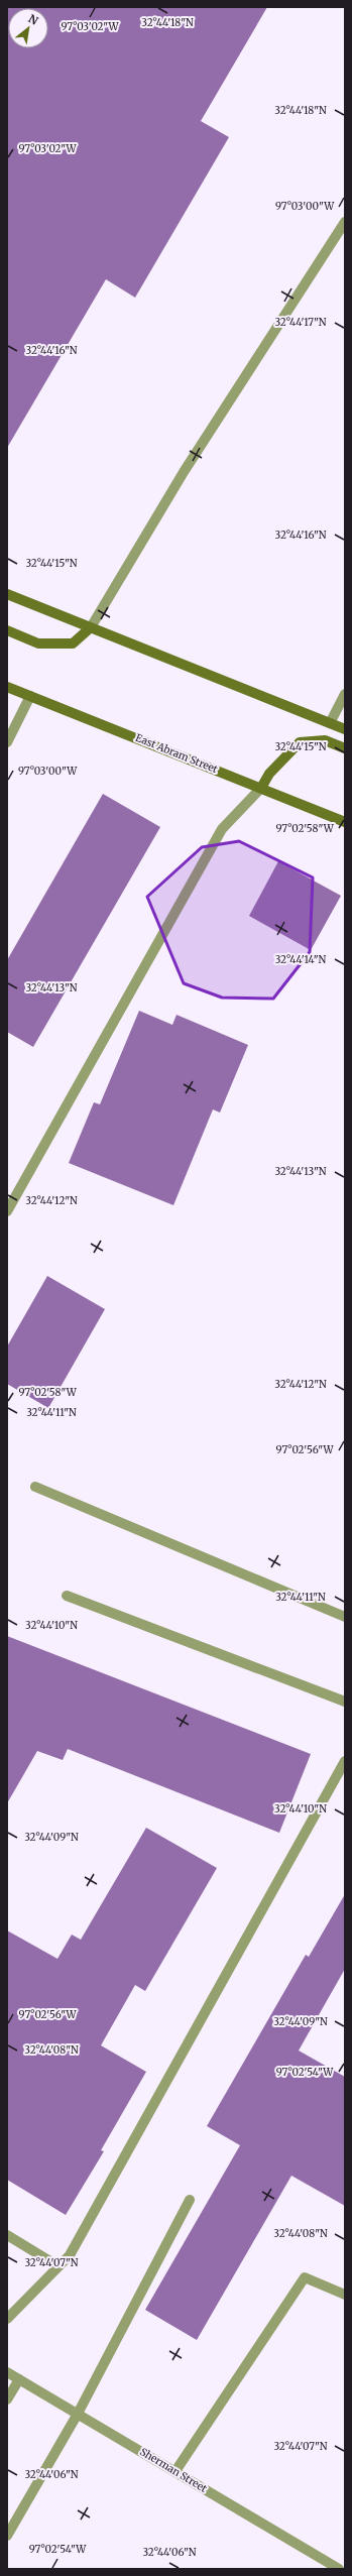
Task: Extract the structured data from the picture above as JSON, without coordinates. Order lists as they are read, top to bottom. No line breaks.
{"streets":{"main road":["East Abram Street"],"street":["Sherman Street"]},"north":"top right","coordinates":["32°44'18\"N","97°03'02\"W","97°03'00\"W","32°44'17\"N","32°44'16\"N","32°44'15\"N","97°02'58\"W","32°44'14\"N","32°44'13\"N","32°44'12\"N","32°44'11\"N","97°02'56\"W","32°44'10\"N","32°44'09\"N","32°44'08\"N","97°02'54\"W","32°44'07\"N","32°44'06\"N"]}
